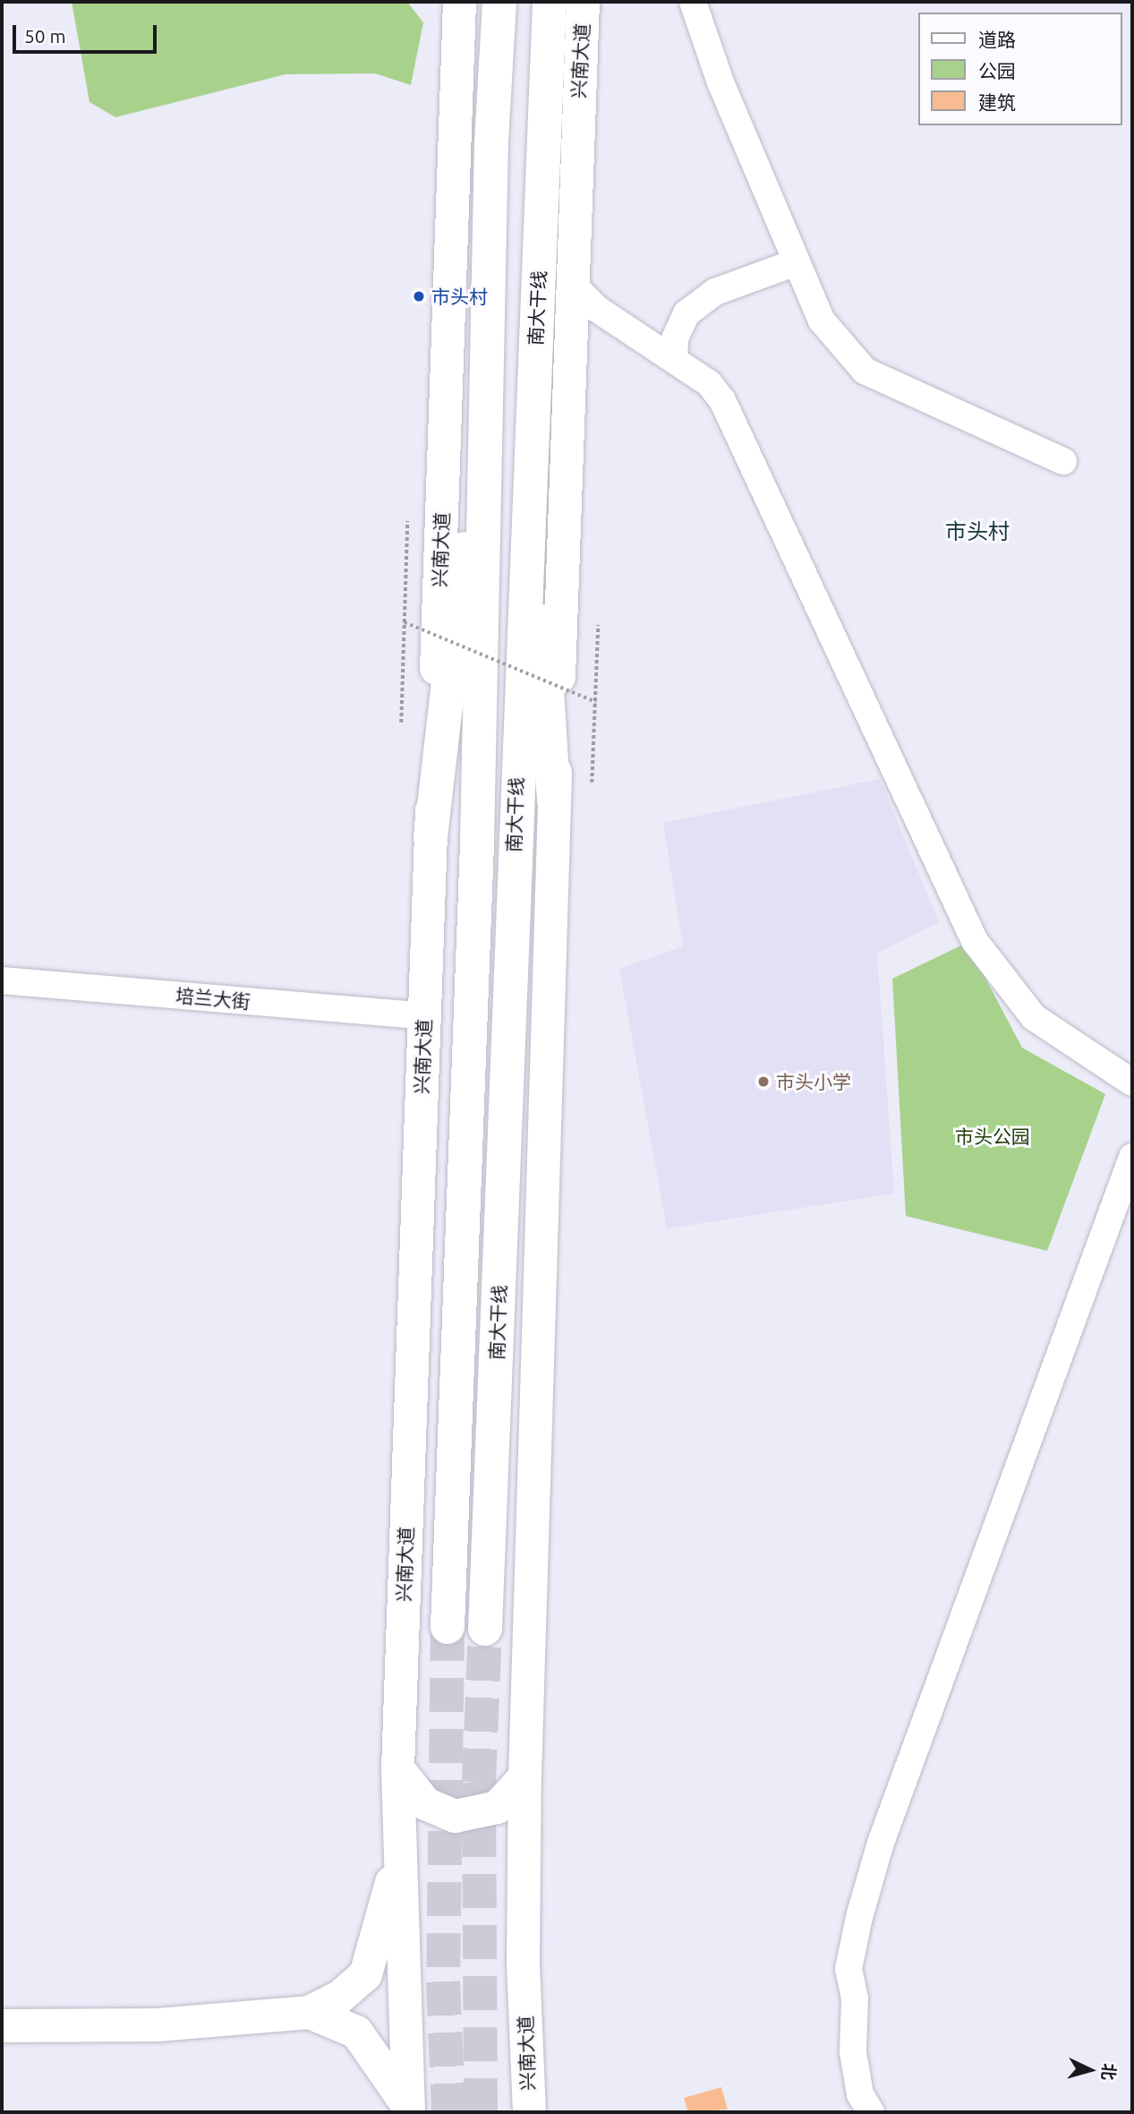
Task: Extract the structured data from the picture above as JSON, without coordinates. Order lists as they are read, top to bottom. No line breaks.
{"streets":{"highway":["南大干线"],"main road":["兴南大道"],"street":["培兰大街"]},"crossings":[["兴南大道","培兰大街"]],"districts":["市头村"],"parks":["市头公园"],"places":["市头村","市头小学"],"legend":["道路","公园","建筑"],"scale_bar":"50 m","north":"right"}
